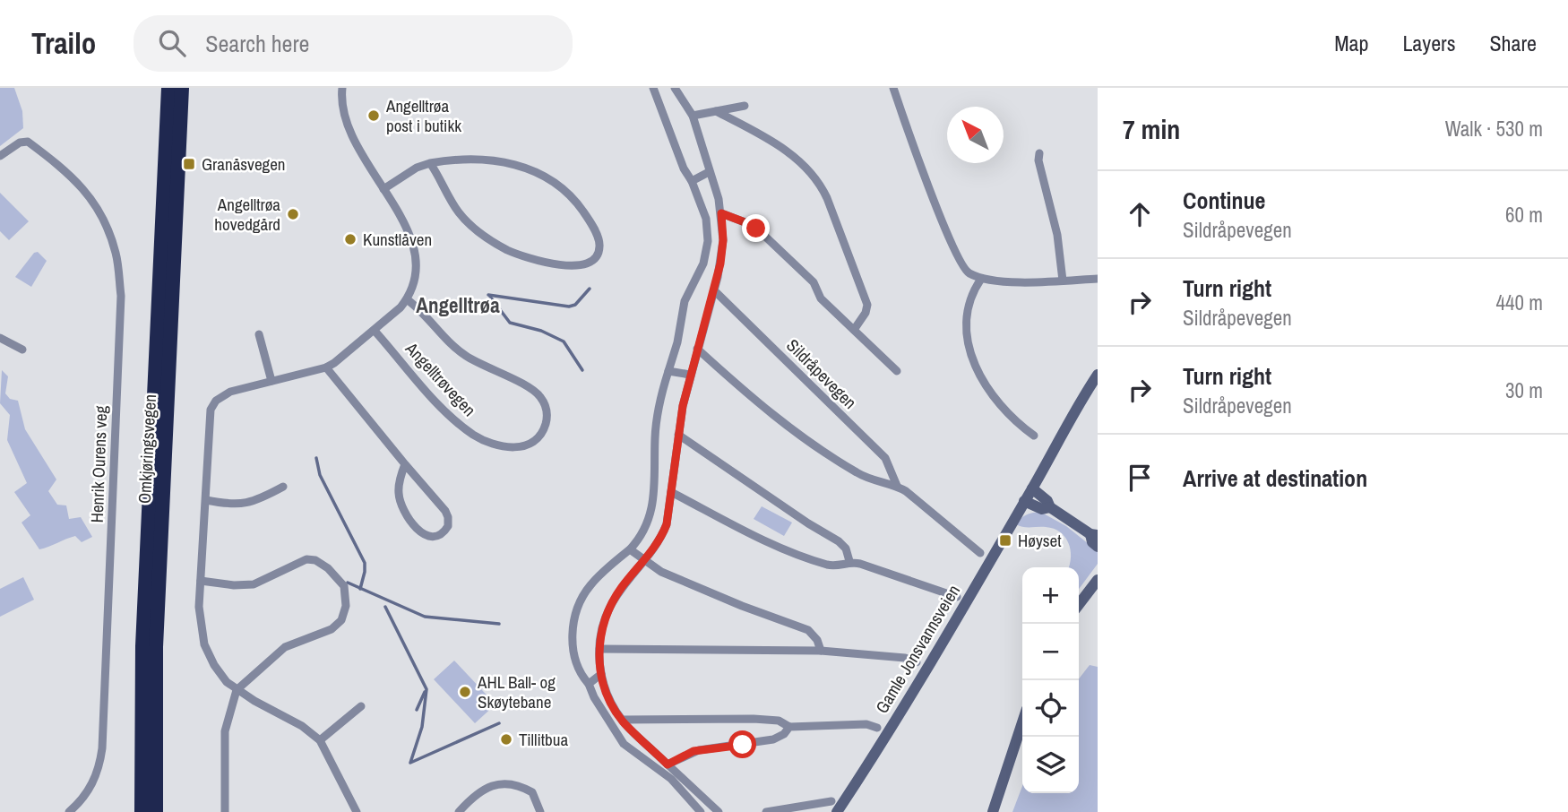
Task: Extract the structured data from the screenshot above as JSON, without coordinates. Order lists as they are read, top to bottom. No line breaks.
{"streets":{"highway":["Omkjøringsvegen"],"street":["Sildråpevegen","Angelltrøvegen","Henrik Ourens veg","Gamle Jonsvannsveien"]},"districts":["Angelltrøa"],"places":{"other":["Angelltrøa post i butikk","Angelltrøa hovedgård","Kunstlåven","AHL Ball- og Skøytebane","Tillitbua"],"transit":["Granåsvegen","Høyset"]},"north":"top left","page":{"header":"Trailo","search":"Search here","nav":["Map","Layers","Share"],"heading":["7 min","Walk · 530 m"],"list":[["Continue","Sildråpevegen","60 m"],["Turn right","Sildråpevegen","440 m"],["Turn right","Sildråpevegen","30 m"],"Arrive at destination"],"map_buttons":["+","−"]}}
